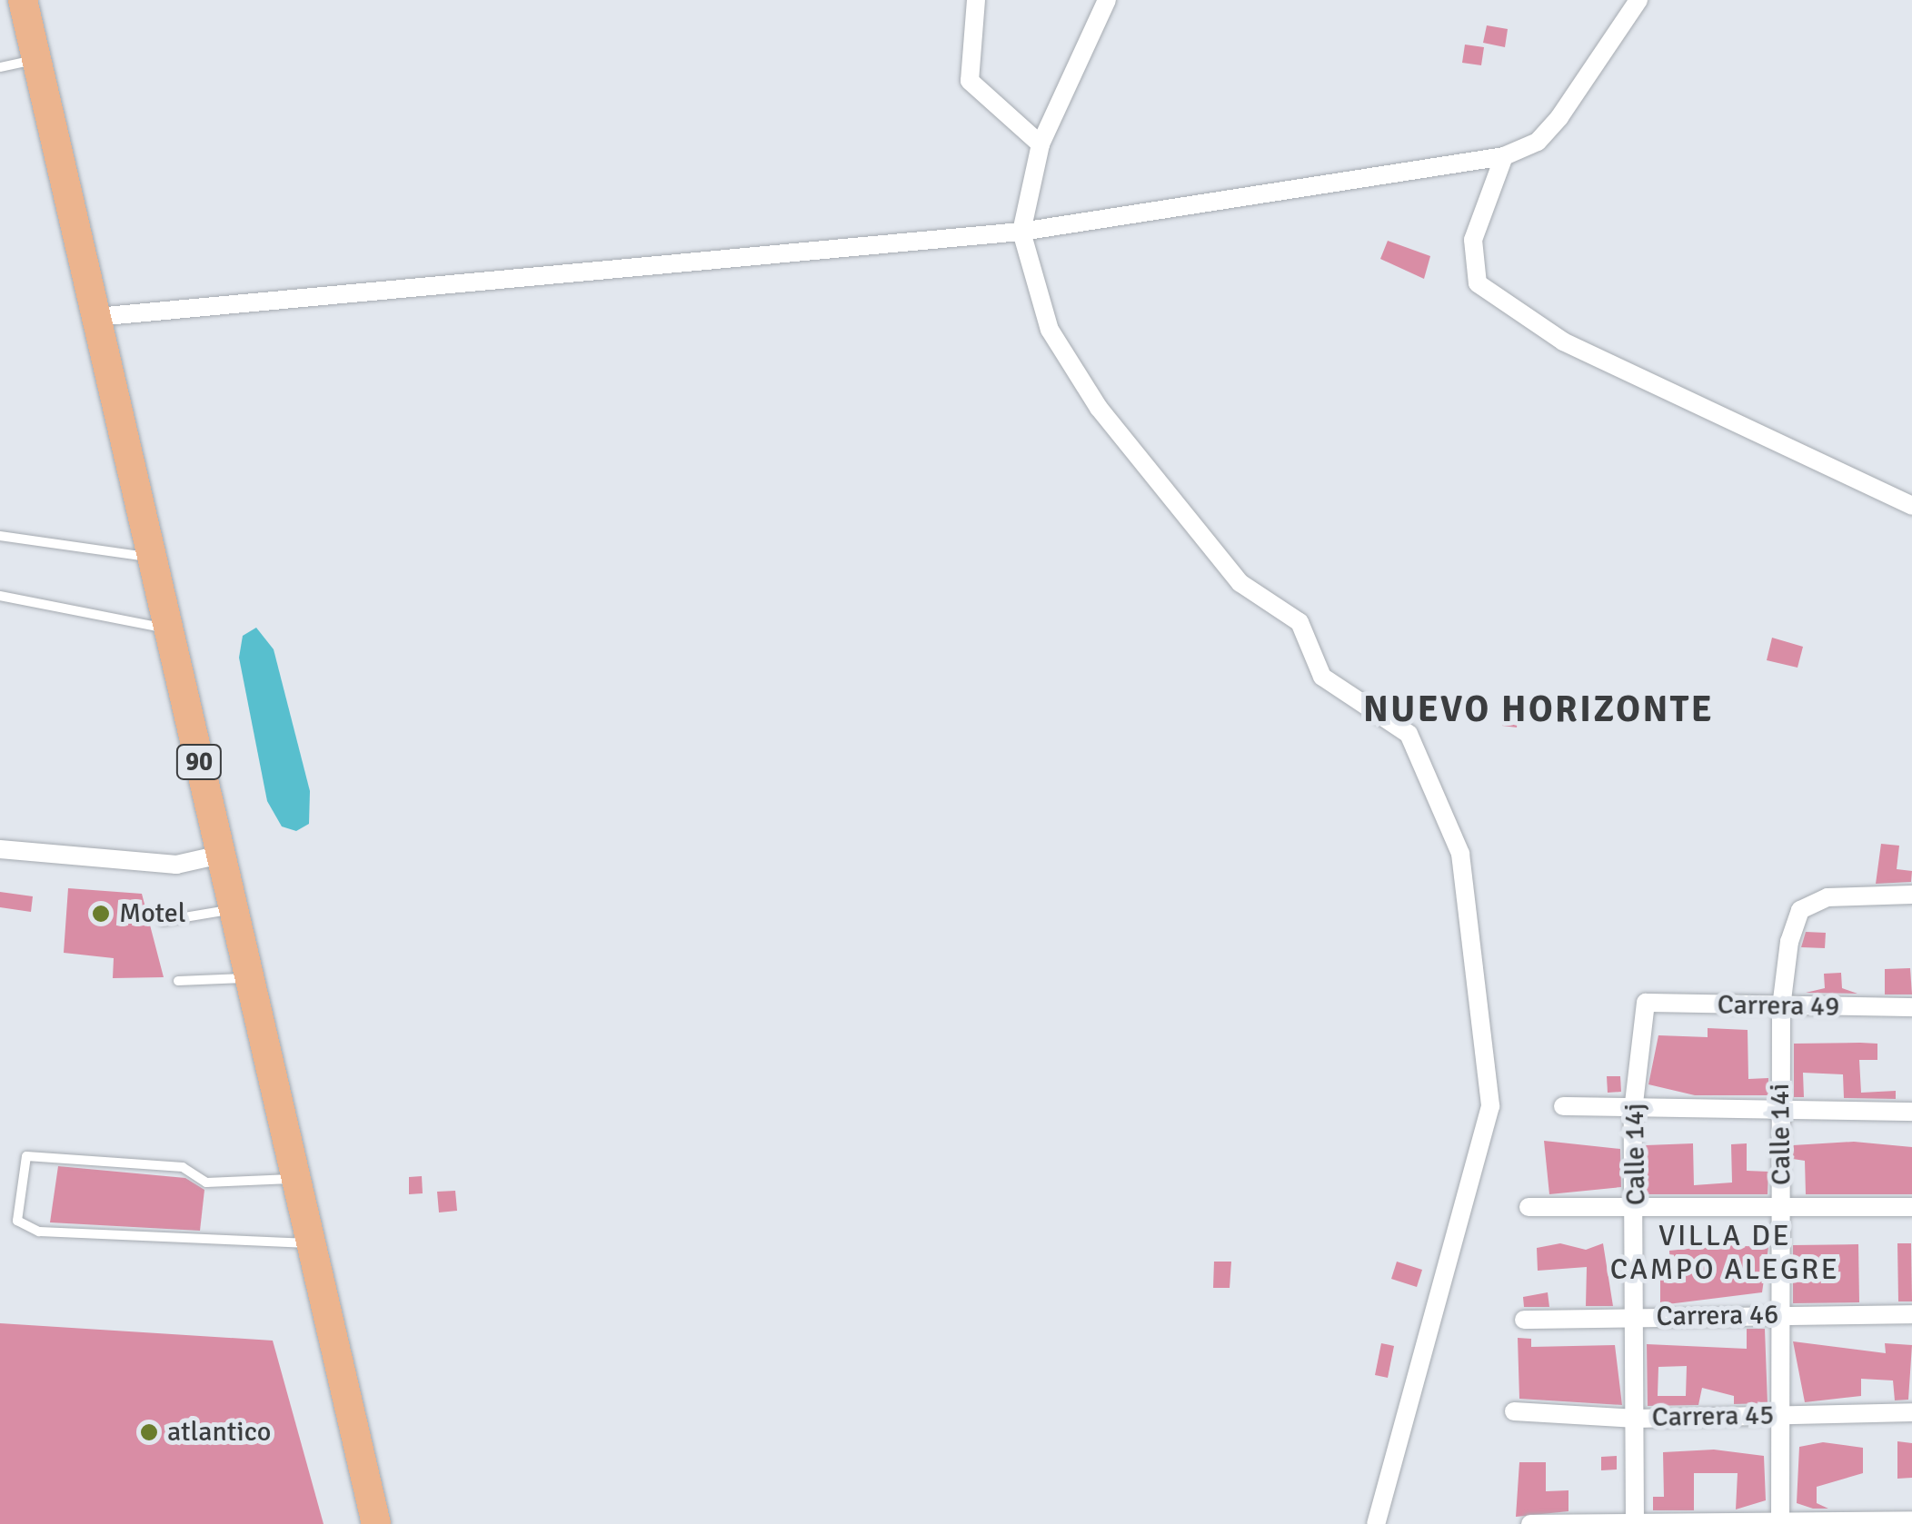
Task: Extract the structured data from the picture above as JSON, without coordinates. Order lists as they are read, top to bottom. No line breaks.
{"streets":{"highway":["90"],"street":["Carrera 49","Calle 14i","Calle 14j","Carrera 46","Carrera 45"]},"crossings":[["Carrera 49","Calle 14i"],["Carrera 49","Calle 14j"],["Calle 14i","Carrera 46"],["Calle 14i","Carrera 45"],["Calle 14j","Carrera 46"],["Calle 14j","Carrera 45"]],"districts":["NUEVO HORIZONTE","VILLA DE CAMPO ALEGRE"],"places":["Motel","atlantico"]}
